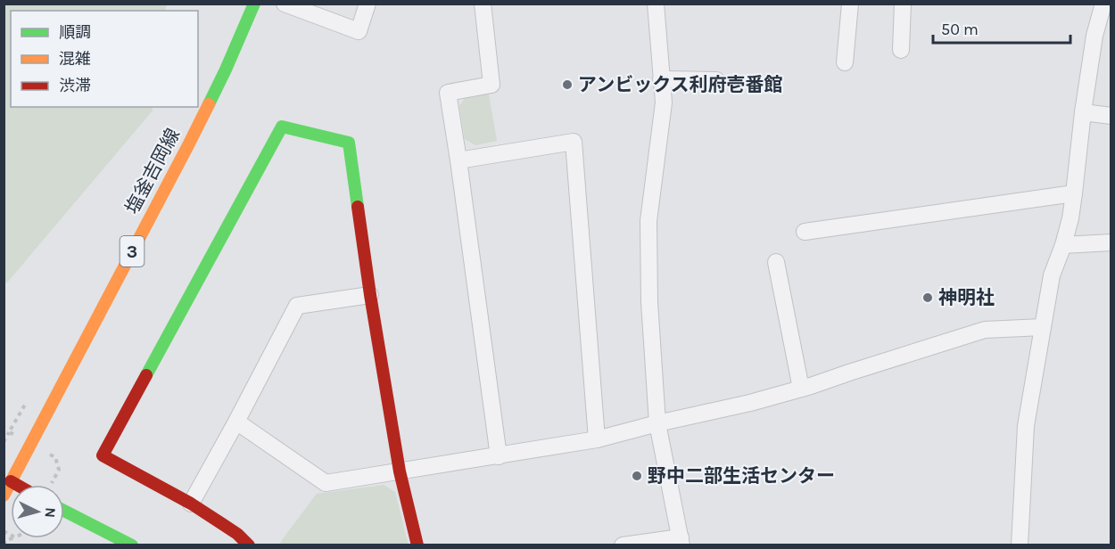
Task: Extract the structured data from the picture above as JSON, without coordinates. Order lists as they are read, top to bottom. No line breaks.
{"streets":{"street":["塩釜吉岡線","3"]},"places":["アンビックス利府壱番館","神明社","野中二部生活センター"],"legend":["順調","混雑","渋滞"],"scale_bar":"50 m","north":"right"}
